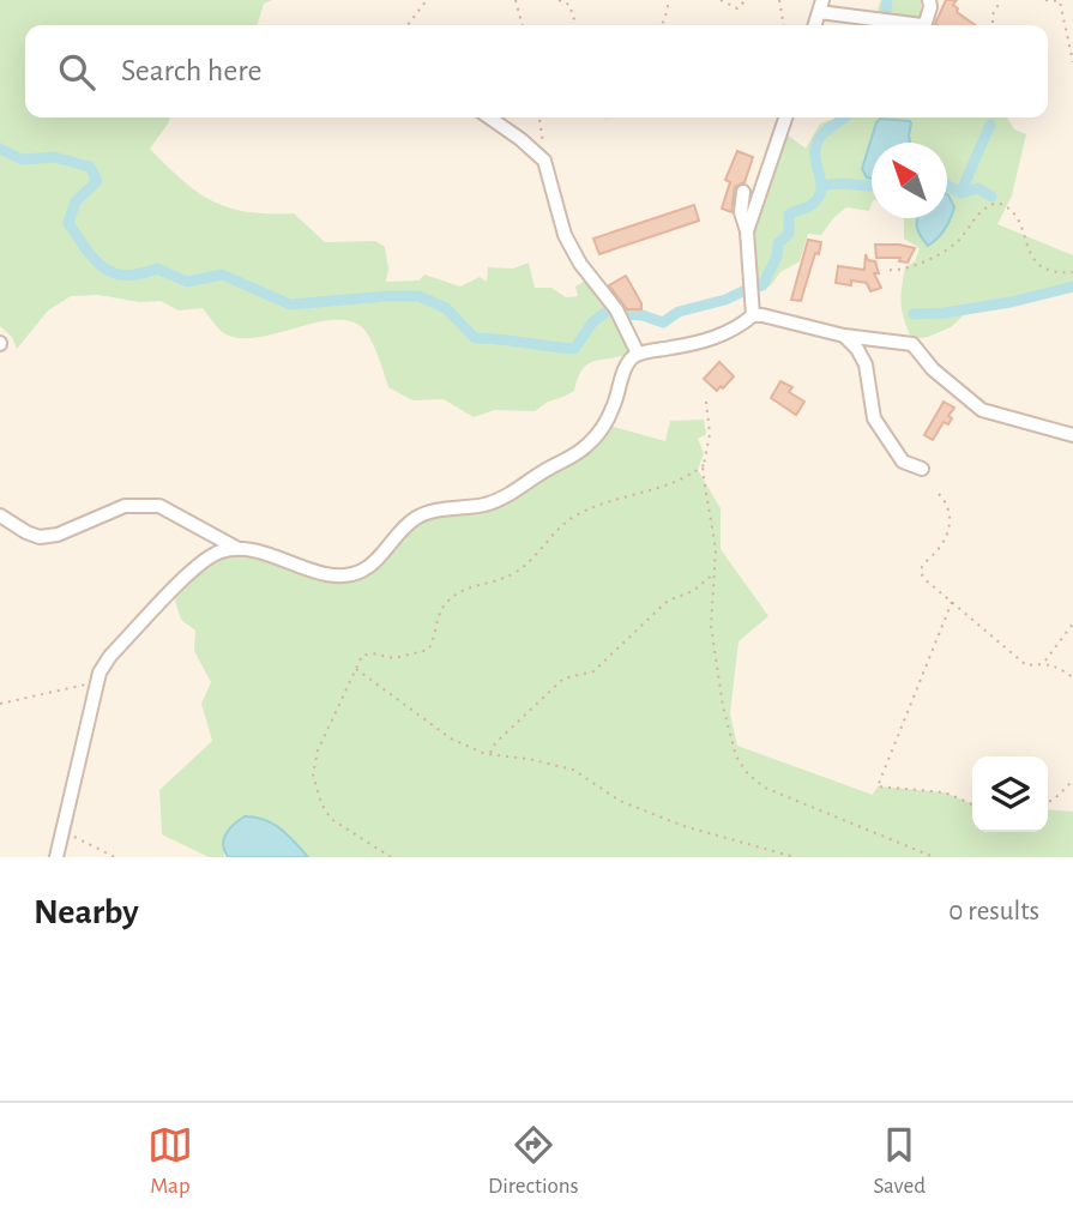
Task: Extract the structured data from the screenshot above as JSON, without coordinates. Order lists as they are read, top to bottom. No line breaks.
{"north":"top left","page":{"search":"Search here","heading":["Nearby","0 results"],"nav":["Map","Directions","Saved"]}}
